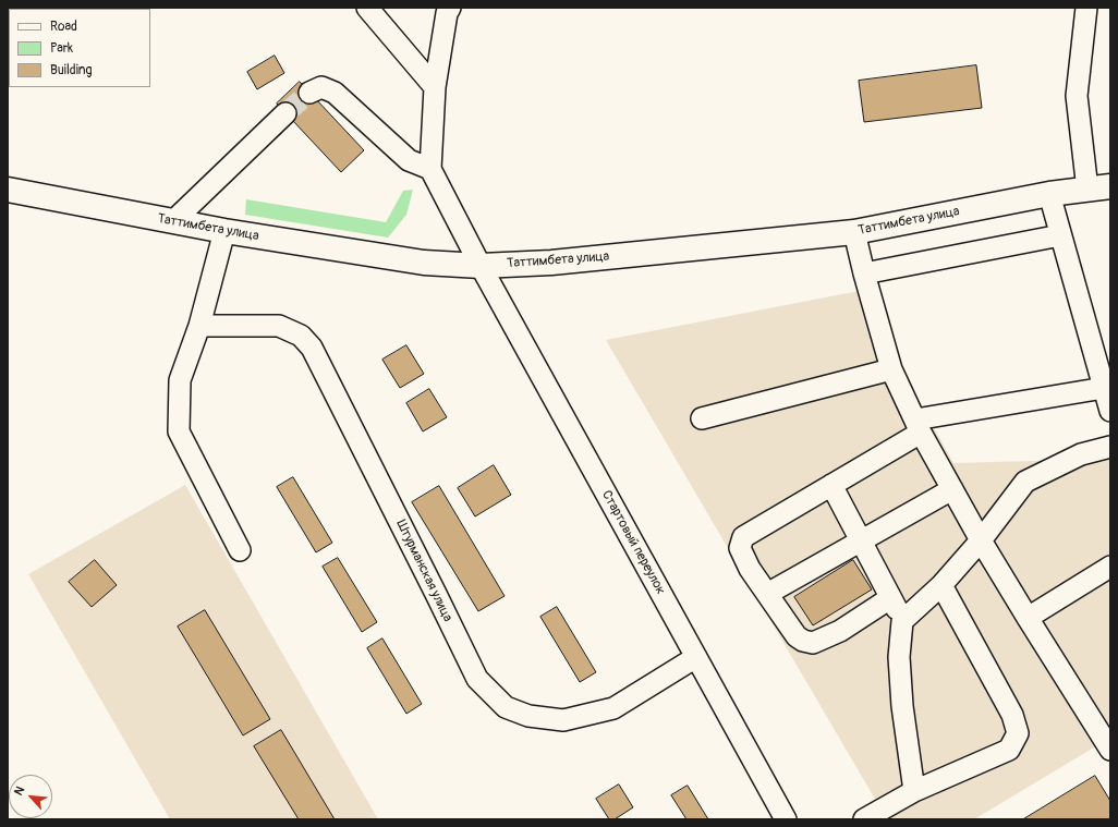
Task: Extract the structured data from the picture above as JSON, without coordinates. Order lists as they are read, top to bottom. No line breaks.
{"streets":{"main road":["Таттимбета улица"],"street":["Стартовый переулок","Штурманская улица"]},"crossings":[["Таттимбета улица","Стартовый переулок"],["Стартовый переулок","Штурманская улица"]],"legend":["Road","Park","Building"],"north":"top left"}
